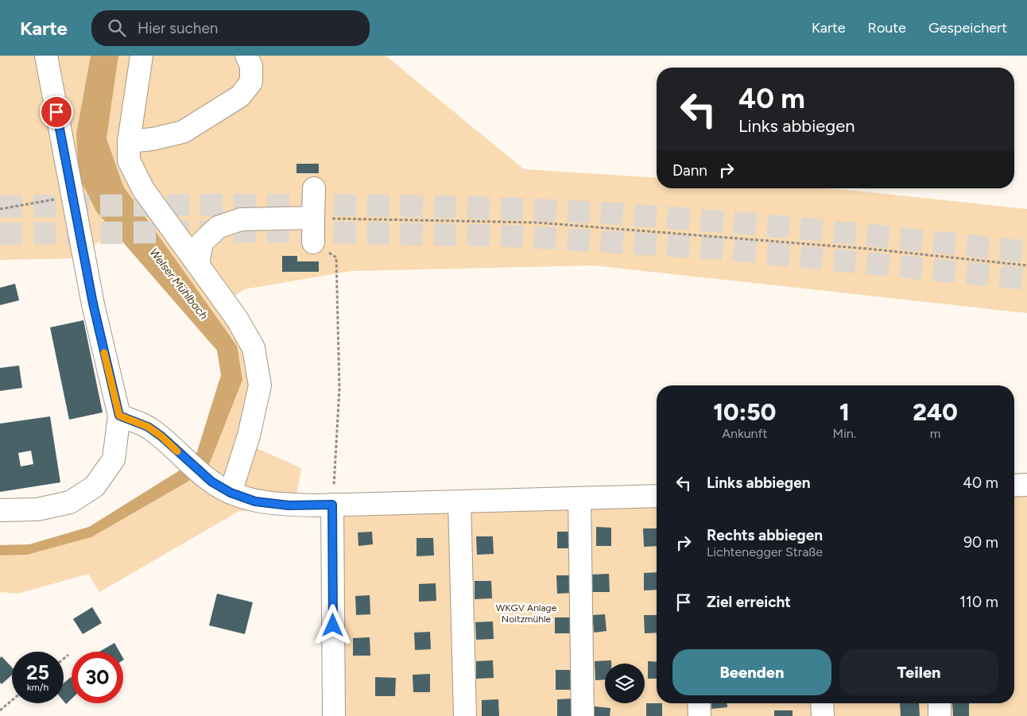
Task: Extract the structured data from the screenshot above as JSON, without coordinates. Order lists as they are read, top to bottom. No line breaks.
{"water":["Welser Mühlbach"],"parks":["WKGV Anlage Noitzmühle"],"page":{"header":"Karte","search":"Hier suchen","nav":["Karte","Route","Gespeichert"],"turn":["40 m","Links abbiegen"],"then":"Dann","eta":["10:50","Ankunft","1","Min.","240","m"],"list":[{"name":"Links abbiegen","value":"40 m"},{"name":"Rechts abbiegen","note":"Lichtenegger Straße","value":"90 m"},{"name":"Ziel erreicht","value":"110 m"}],"buttons":["Beenden","Teilen"],"speed":"25 km/h","limit":"30"}}
